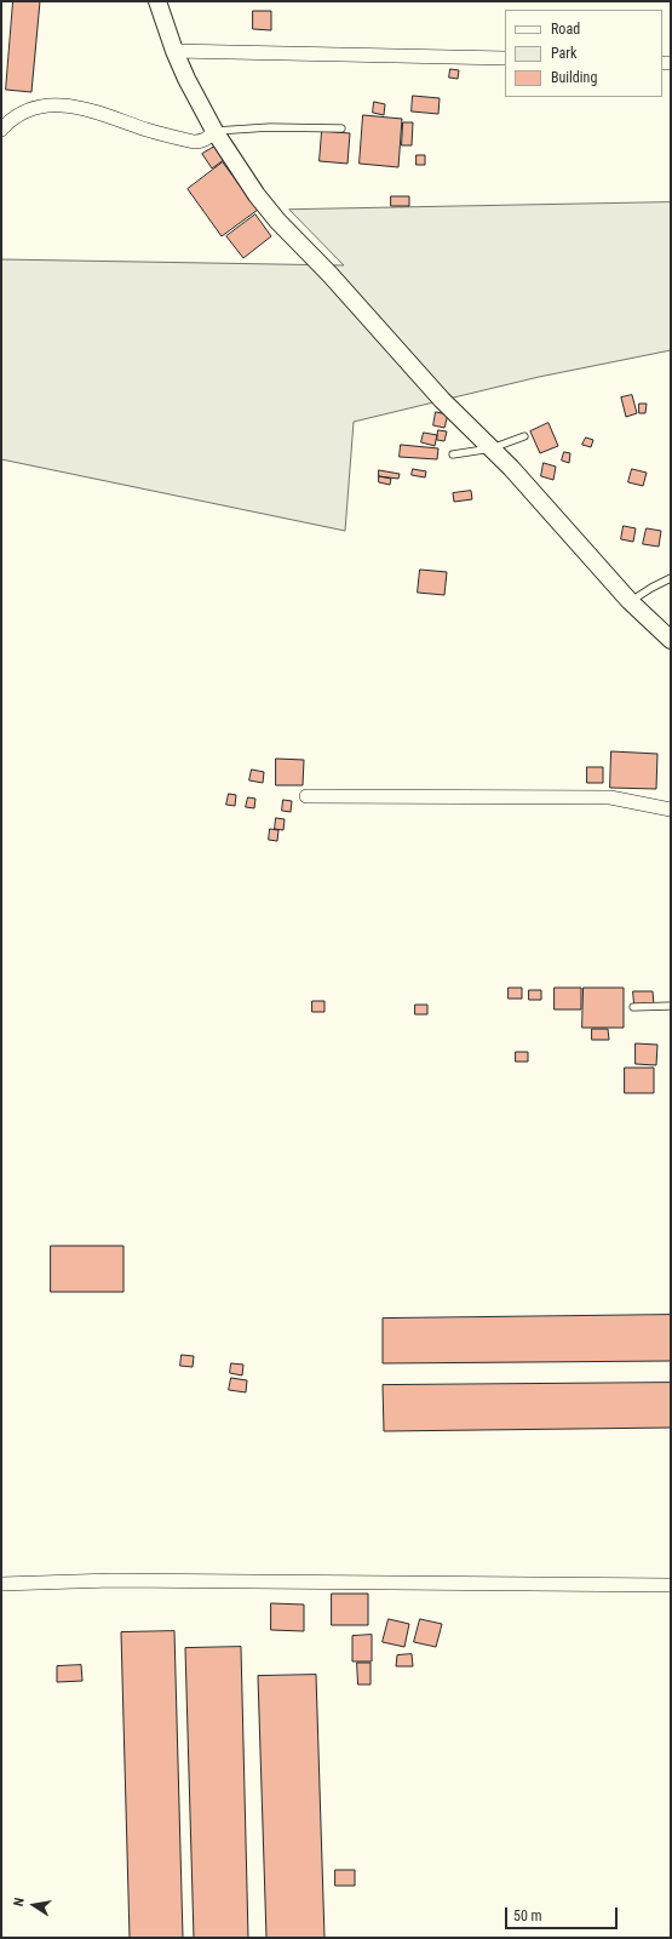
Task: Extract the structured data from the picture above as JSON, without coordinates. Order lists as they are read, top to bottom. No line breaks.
{"legend":["Road","Park","Building"],"scale_bar":"50 m","north":"left"}
